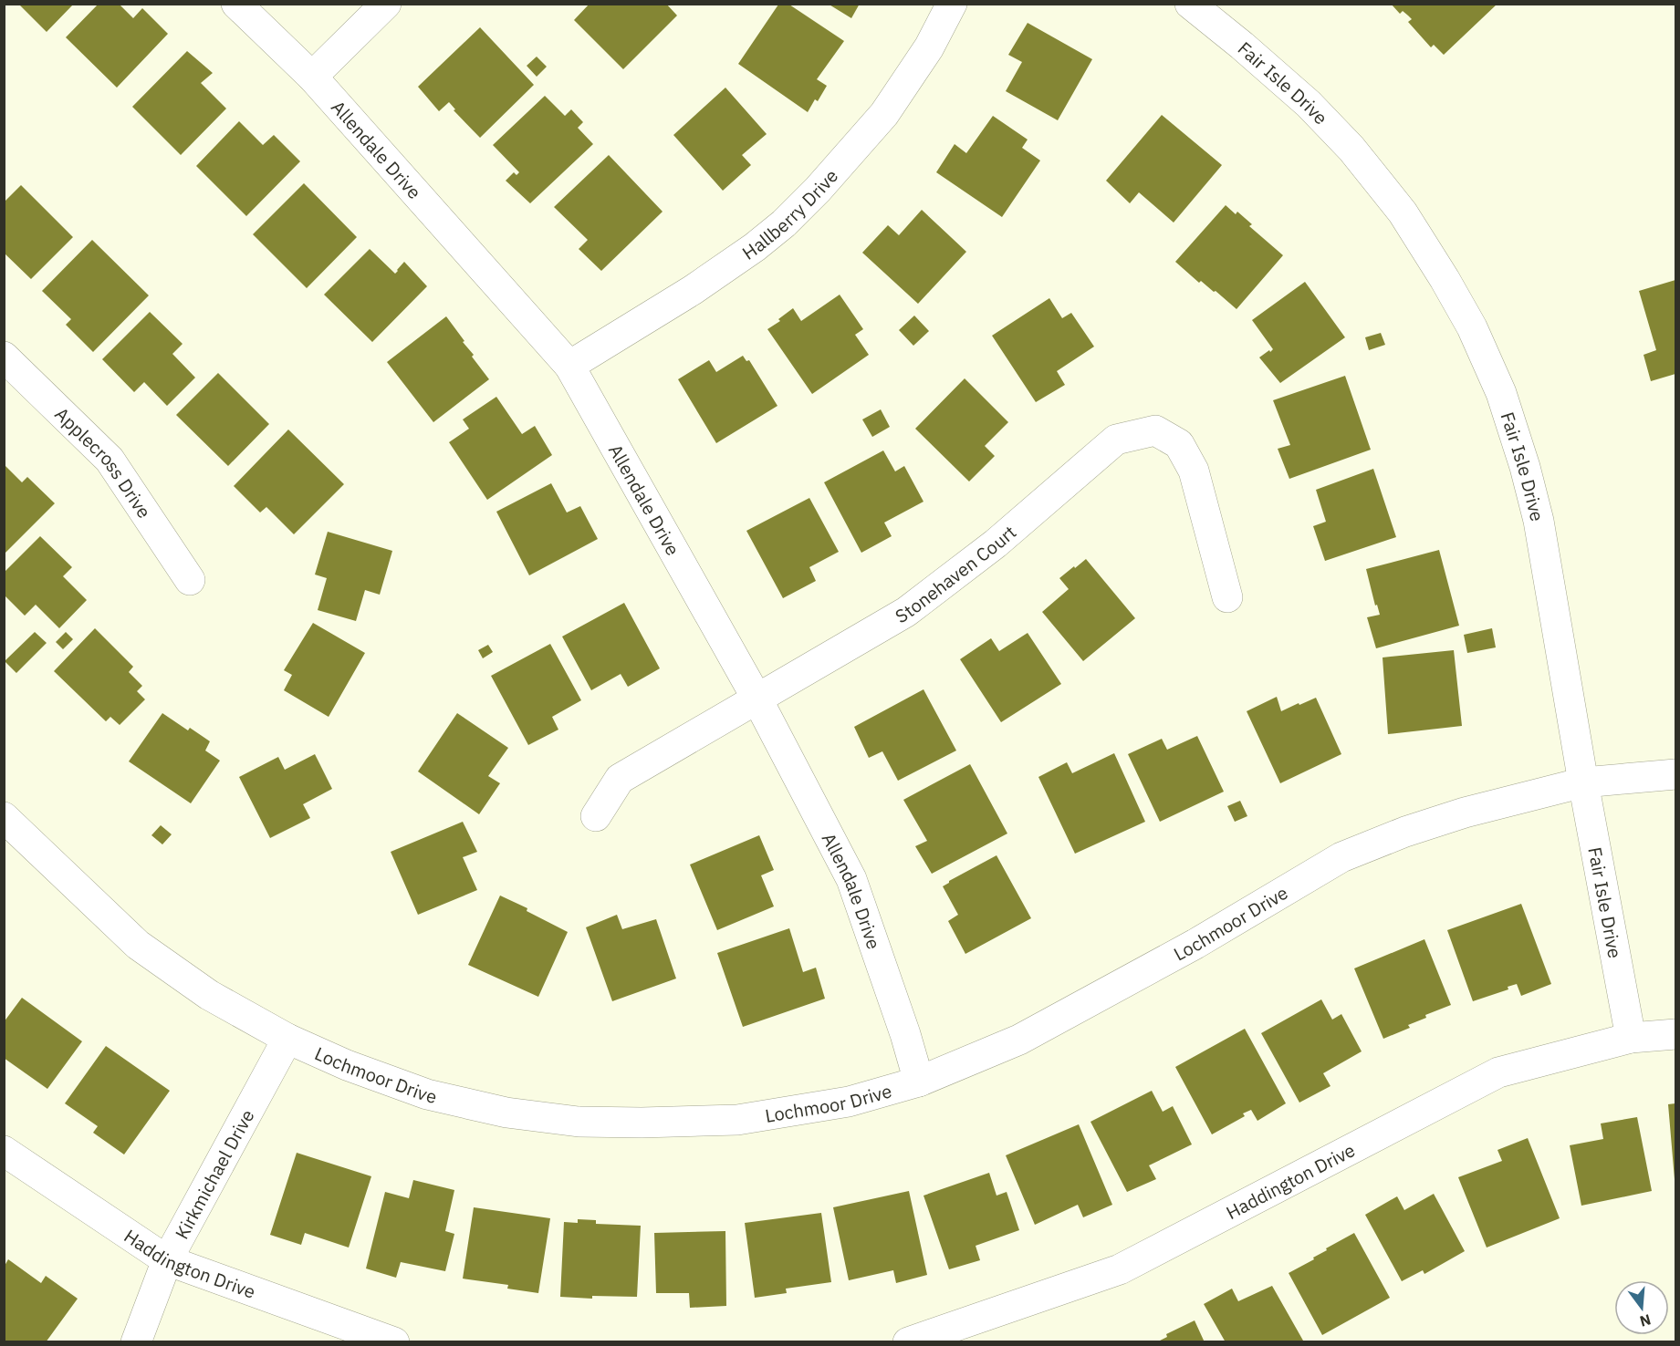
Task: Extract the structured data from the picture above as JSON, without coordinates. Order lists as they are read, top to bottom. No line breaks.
{"streets":{"street":["Fair Isle Drive","Allendale Drive","Hallberry Drive","Applecross Drive","Stonehaven Court","Lochmoor Drive","Kirkmichael Drive","Haddington Drive"]},"crossings":[["Fair Isle Drive","Lochmoor Drive"],["Fair Isle Drive","Haddington Drive"],["Allendale Drive","Hallberry Drive"],["Allendale Drive","Stonehaven Court"],["Allendale Drive","Lochmoor Drive"],["Lochmoor Drive","Kirkmichael Drive"],["Kirkmichael Drive","Haddington Drive"]],"north":"bottom"}
